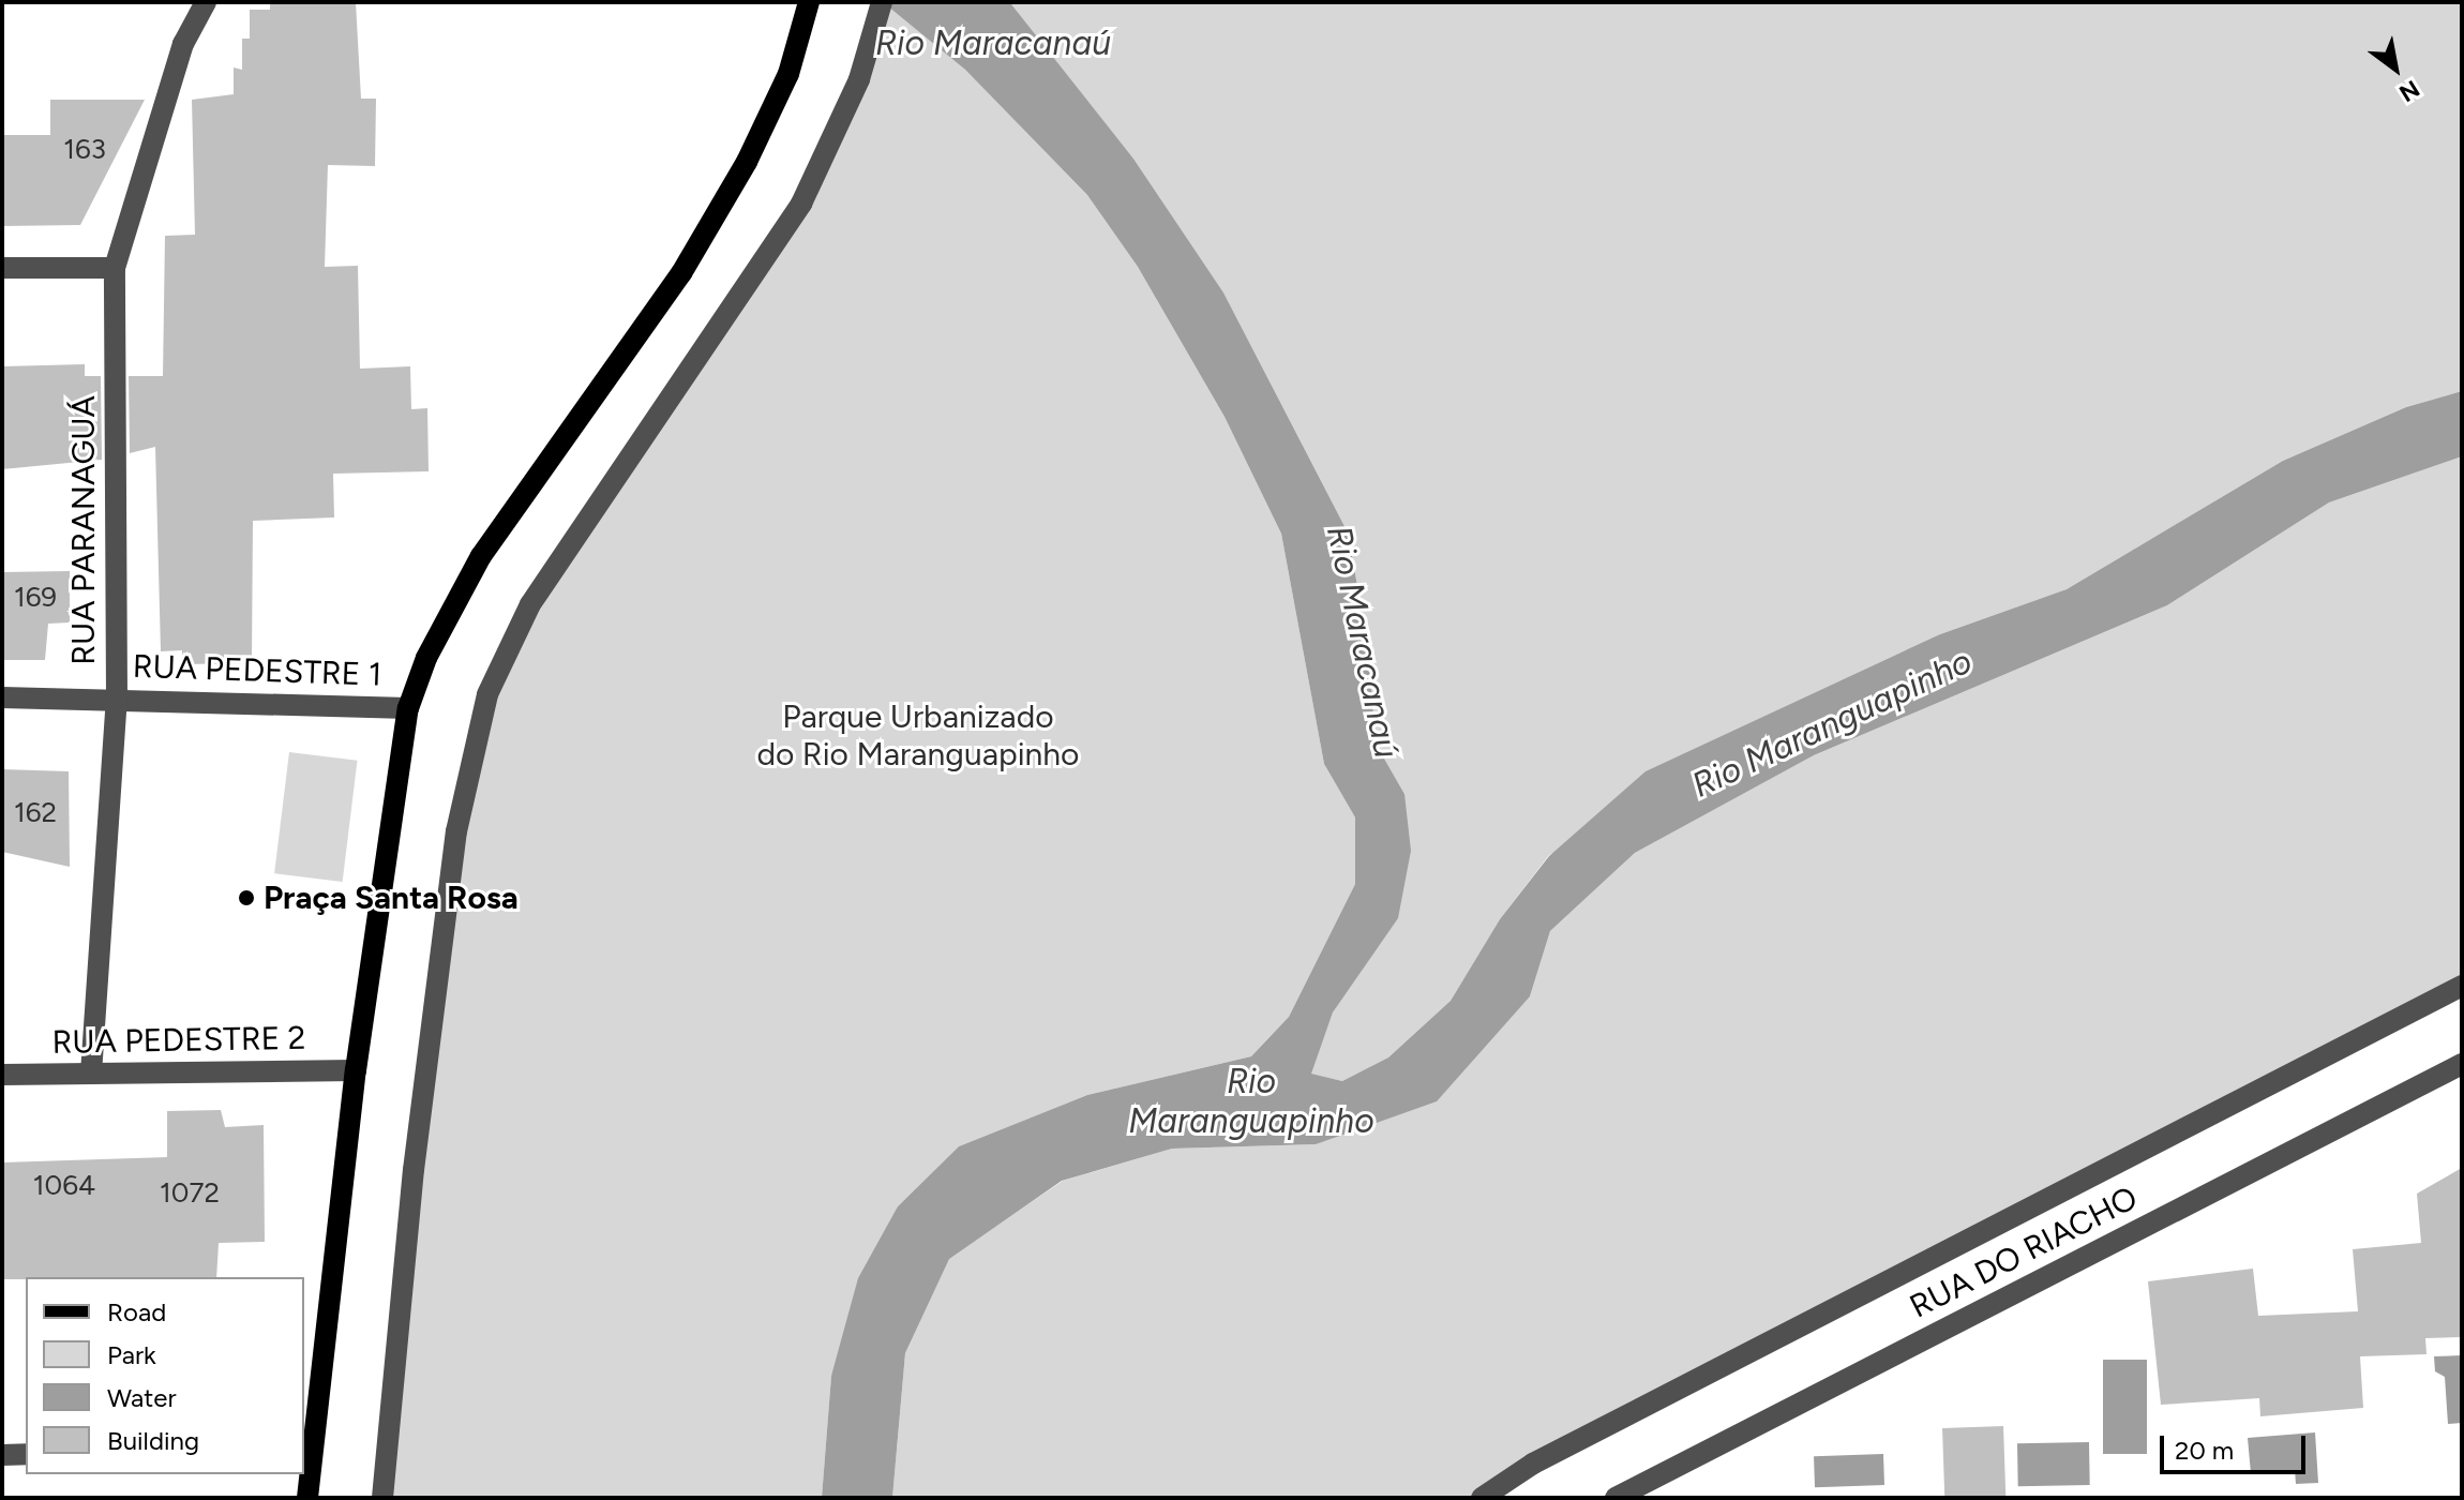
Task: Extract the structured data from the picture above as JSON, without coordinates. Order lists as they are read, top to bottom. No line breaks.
{"streets":{"street":["RUA PARANAGUÁ","RUA PEDESTRE 1","RUA PEDESTRE 2","RUA DO RIACHO"]},"crossings":[["RUA PARANAGUÁ","RUA PEDESTRE 1"],["RUA PARANAGUÁ","RUA PEDESTRE 2"]],"water":["Rio Maracanaú","Rio Maranguapinho"],"parks":["Parque Urbanizado do Rio Maranguapinho"],"places":["Praça Santa Rosa"],"house_numbers":["163","169","162","1064","1072"],"legend":["Road","Park","Water","Building"],"scale_bar":"20 m","north":"bottom right"}
